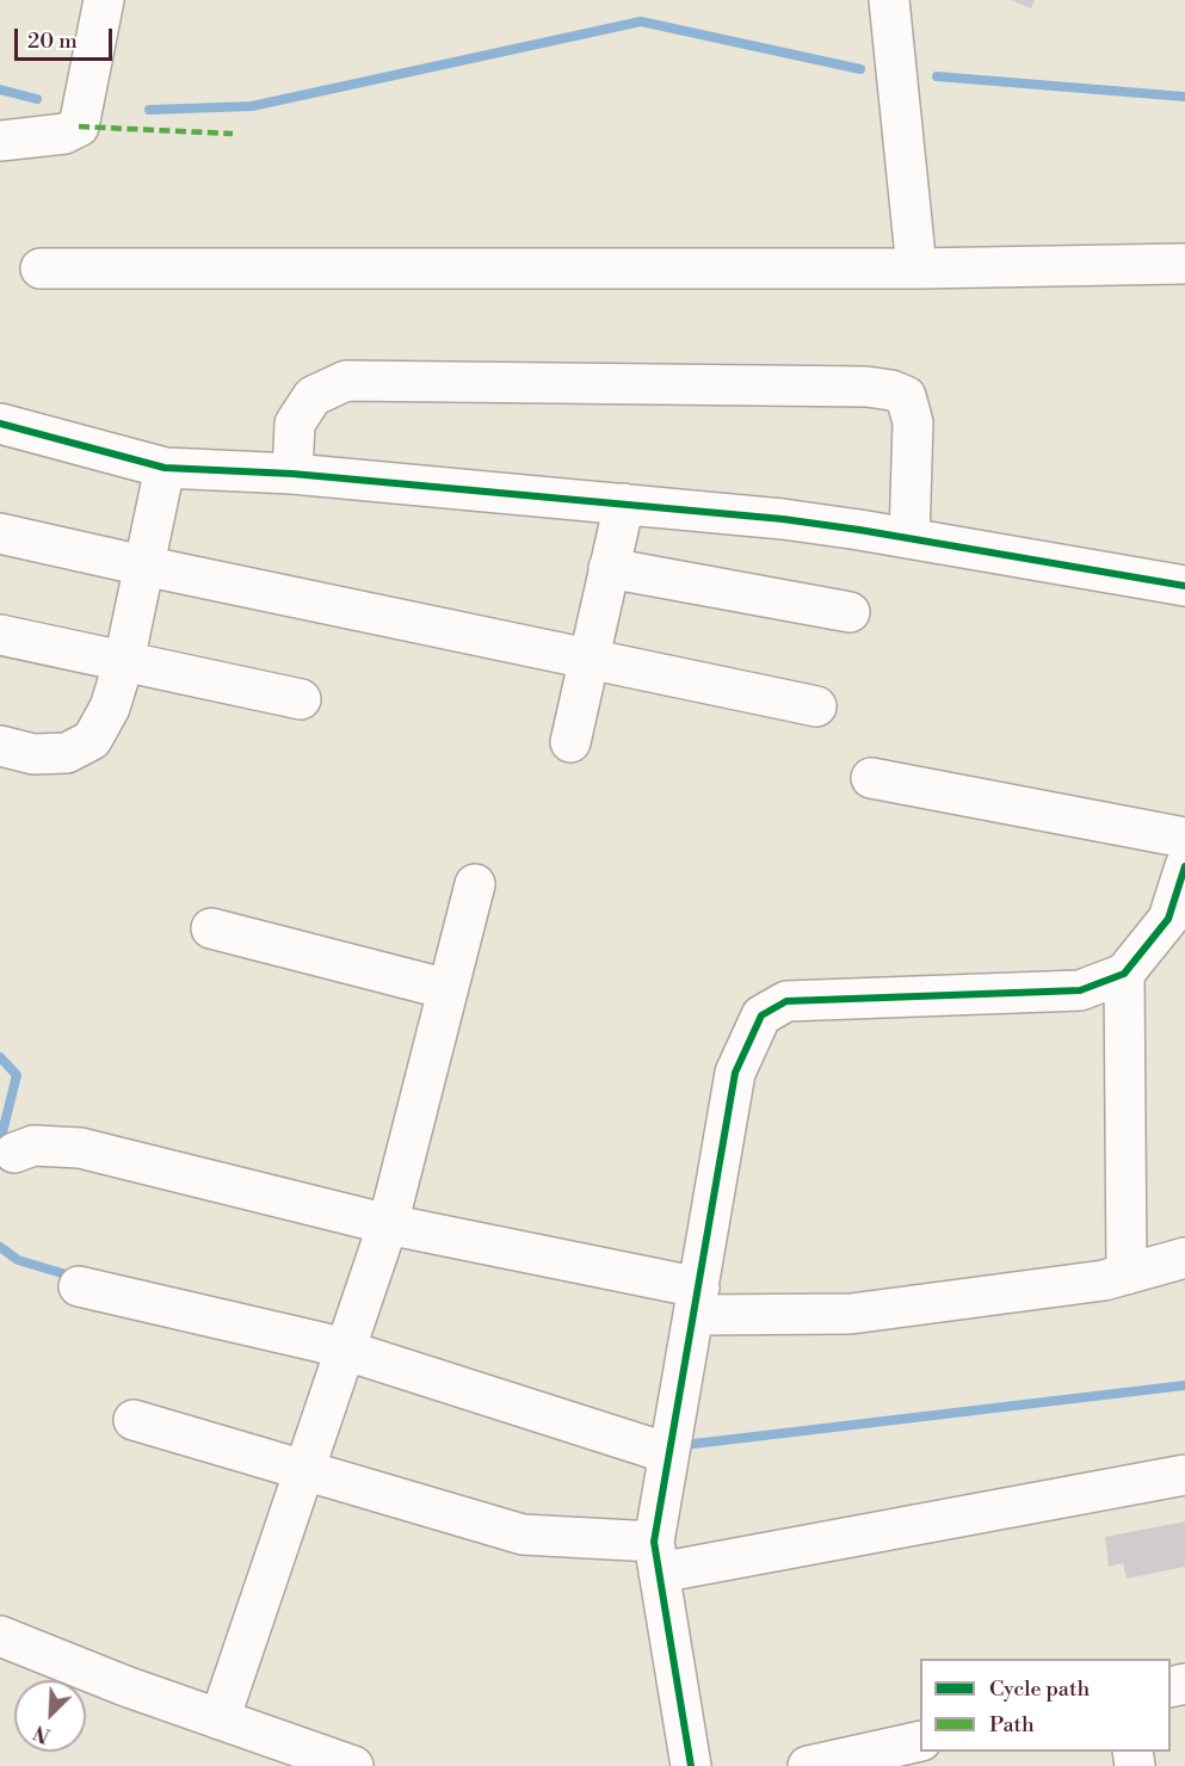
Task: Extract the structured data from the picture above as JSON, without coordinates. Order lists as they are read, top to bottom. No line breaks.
{"legend":["Cycle path","Path"],"scale_bar":"20 m","north":"bottom left"}
